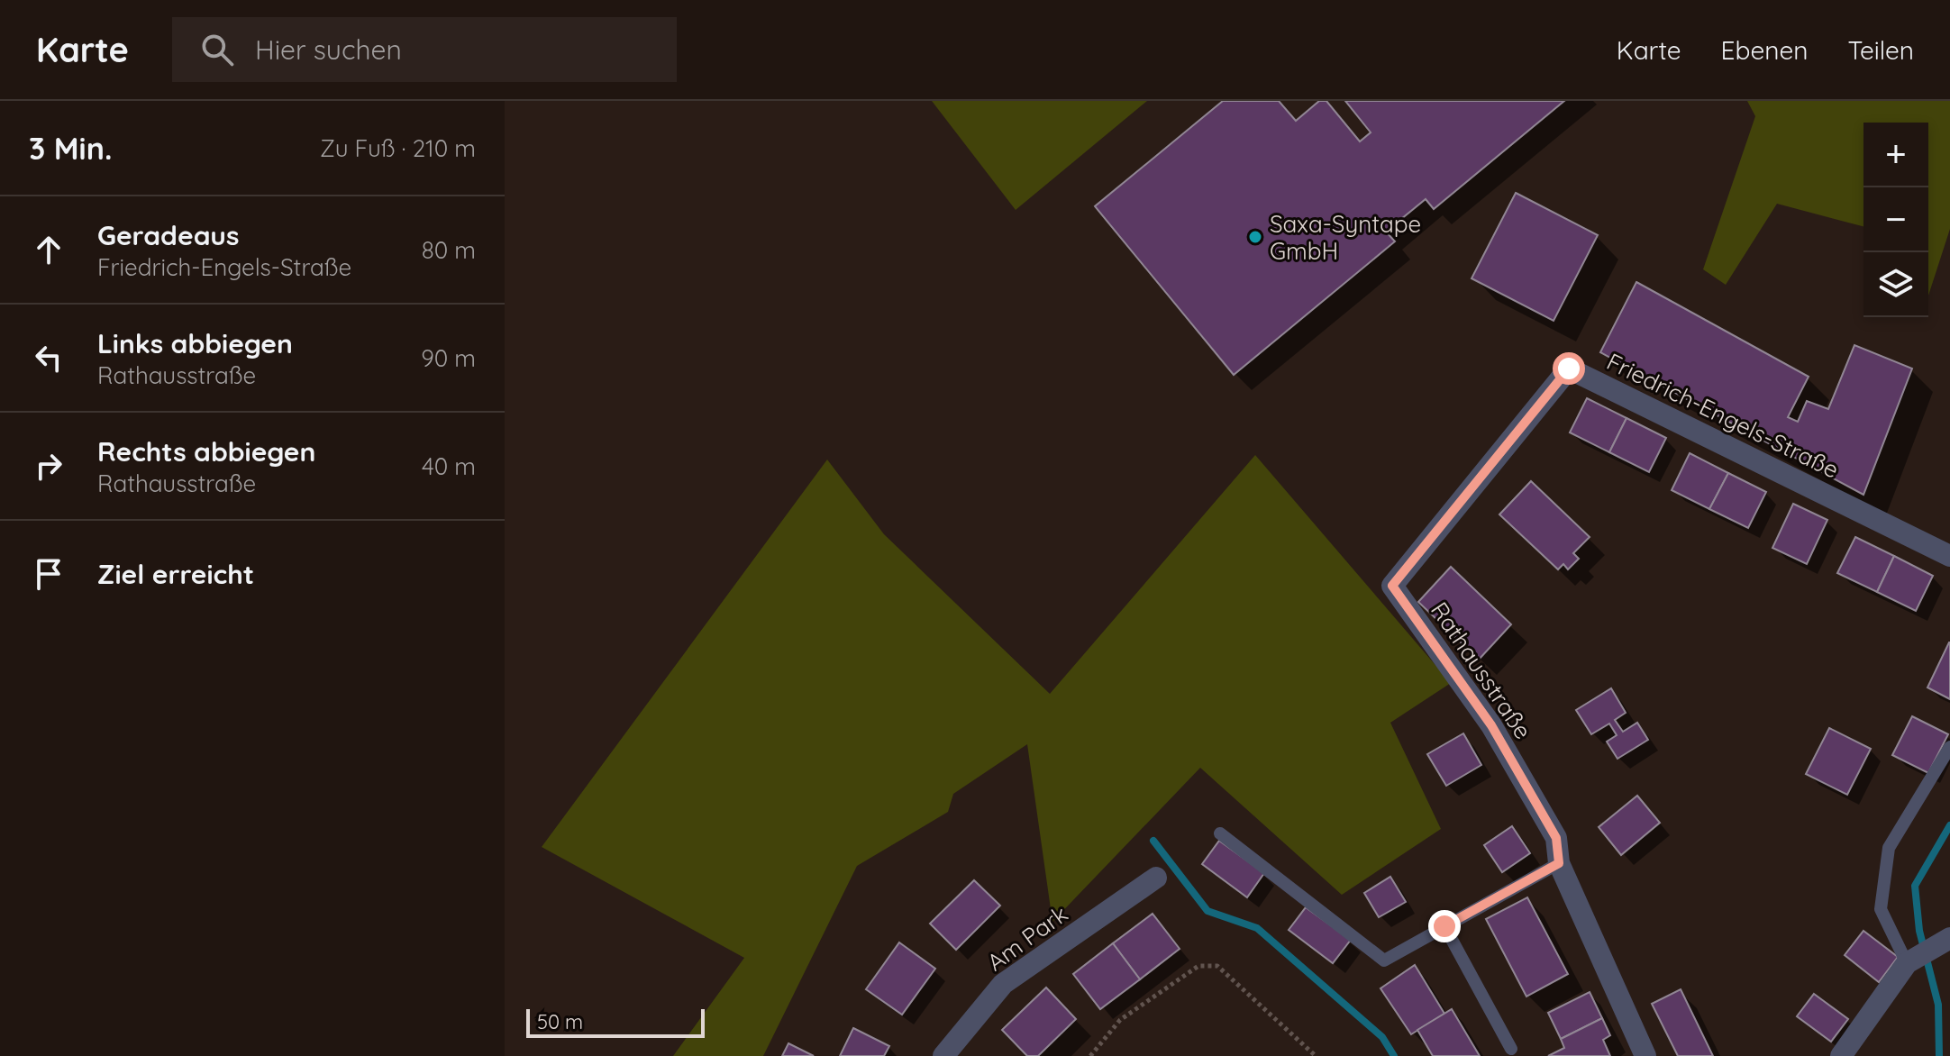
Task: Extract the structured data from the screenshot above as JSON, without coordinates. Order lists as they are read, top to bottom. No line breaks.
{"streets":{"street":["Friedrich-Engels-Straße","Rathausstraße","Am Park"]},"crossings":[["Friedrich-Engels-Straße","Rathausstraße"]],"places":["Saxa-Syntape GmbH"],"scale_bar":"50 m","page":{"header":"Karte","search":"Hier suchen","nav":["Karte","Ebenen","Teilen"],"heading":["3 Min.","Zu Fuß · 210 m"],"map_buttons":["+","−"],"list":[["Geradeaus","Friedrich-Engels-Straße","80 m"],["Links abbiegen","Rathausstraße","90 m"],["Rechts abbiegen","Rathausstraße","40 m"],"Ziel erreicht"],"scale":"50 m"}}
